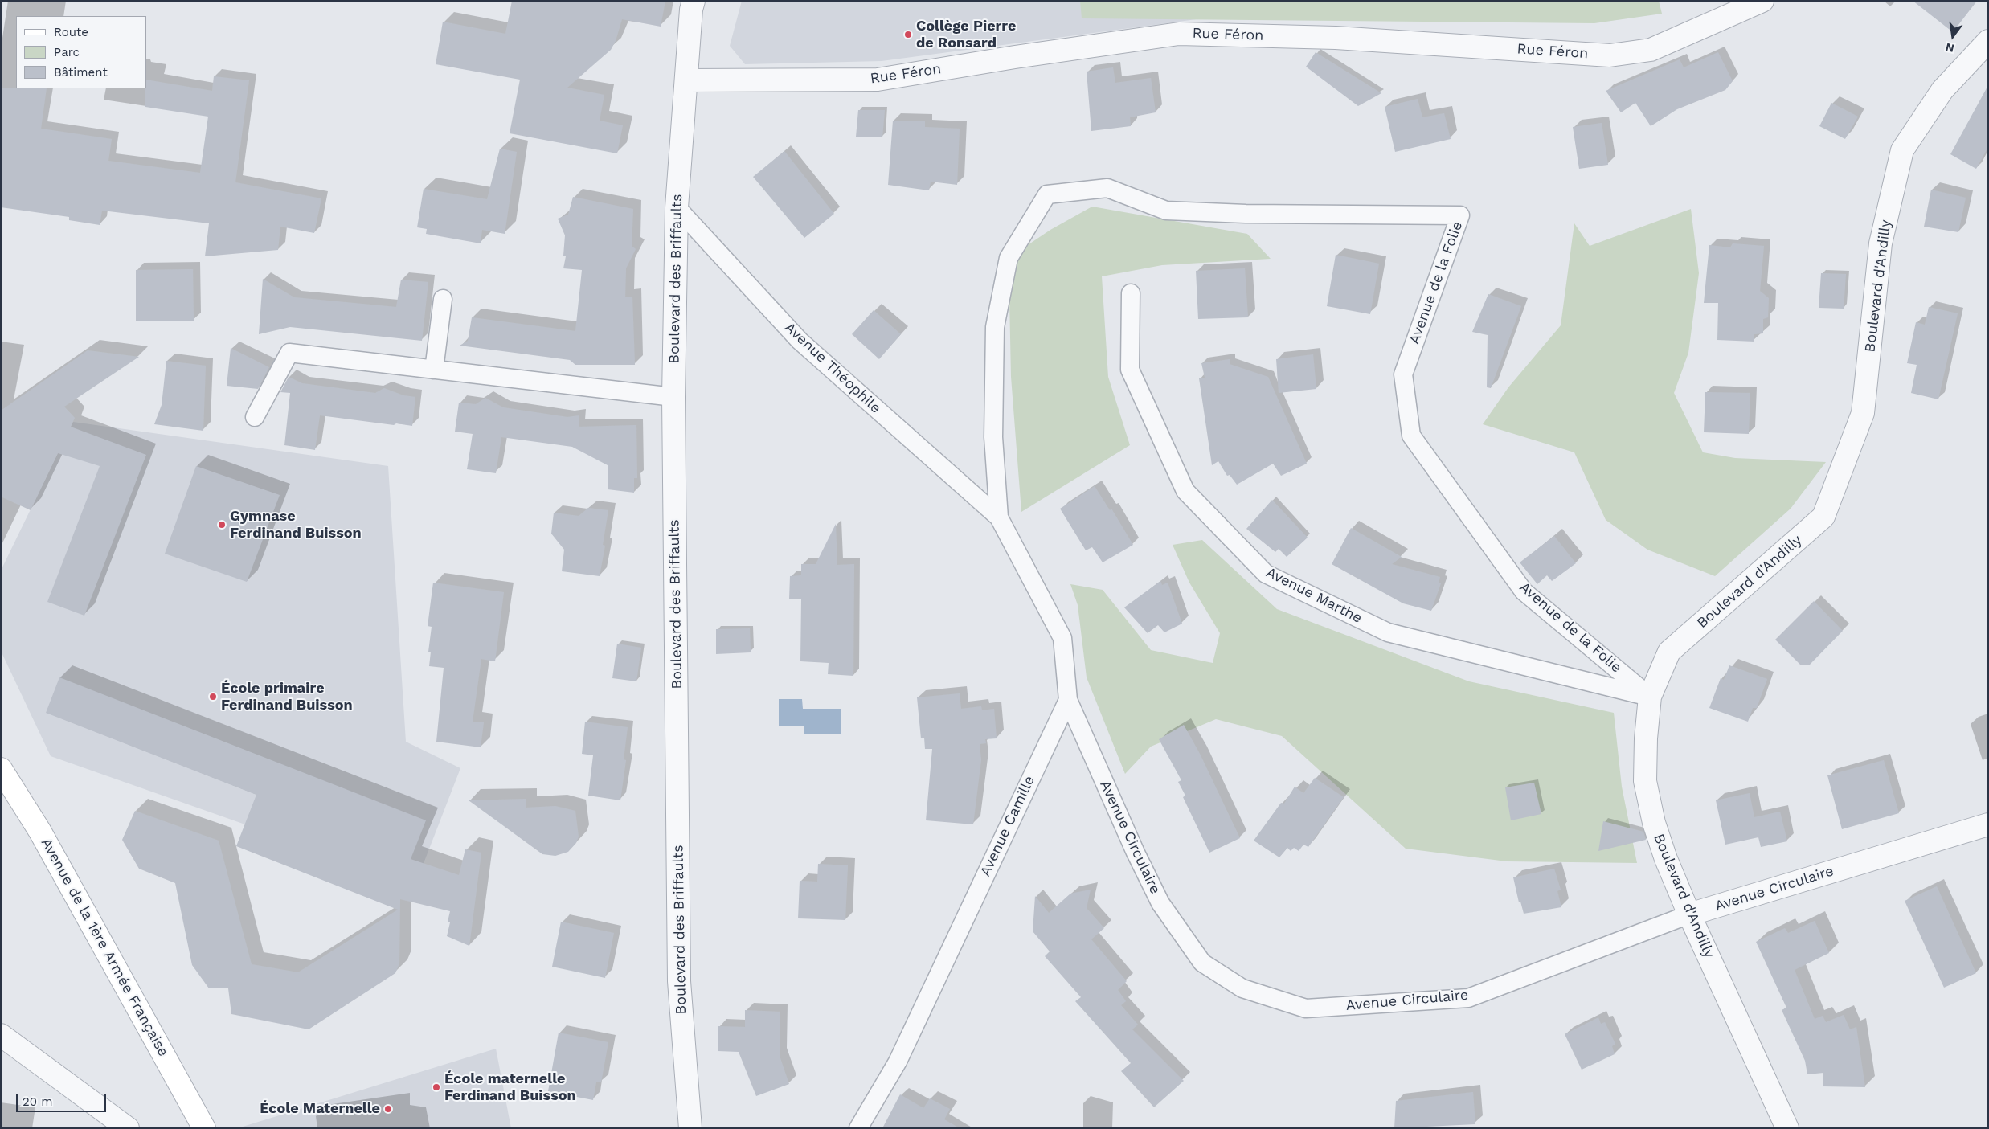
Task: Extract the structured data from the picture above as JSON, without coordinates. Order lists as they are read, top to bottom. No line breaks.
{"streets":{"main road":["Avenue de la 1ère Armée Française"],"street":["Rue Féron","Boulevard des Briffaults","Boulevard d'Andilly","Avenue Circulaire"],"lane":["Avenue de la Folie","Avenue Théophile","Avenue Marthe","Avenue Camille"]},"crossings":[["Rue Féron","Boulevard des Briffaults"],["Boulevard des Briffaults","Avenue Théophile"],["Avenue de la Folie","Boulevard d'Andilly"],["Avenue de la Folie","Avenue Théophile"],["Avenue de la Folie","Avenue Marthe"],["Boulevard d'Andilly","Avenue Marthe"],["Boulevard d'Andilly","Avenue Circulaire"],["Avenue Camille","Avenue Circulaire"]],"places":["Collège Pierre de Ronsard","Gymnase Ferdinand Buisson","École primaire Ferdinand Buisson","École maternelle Ferdinand Buisson","École Maternelle"],"legend":["Route","Parc","Bâtiment"],"scale_bar":"20 m","north":"bottom"}
